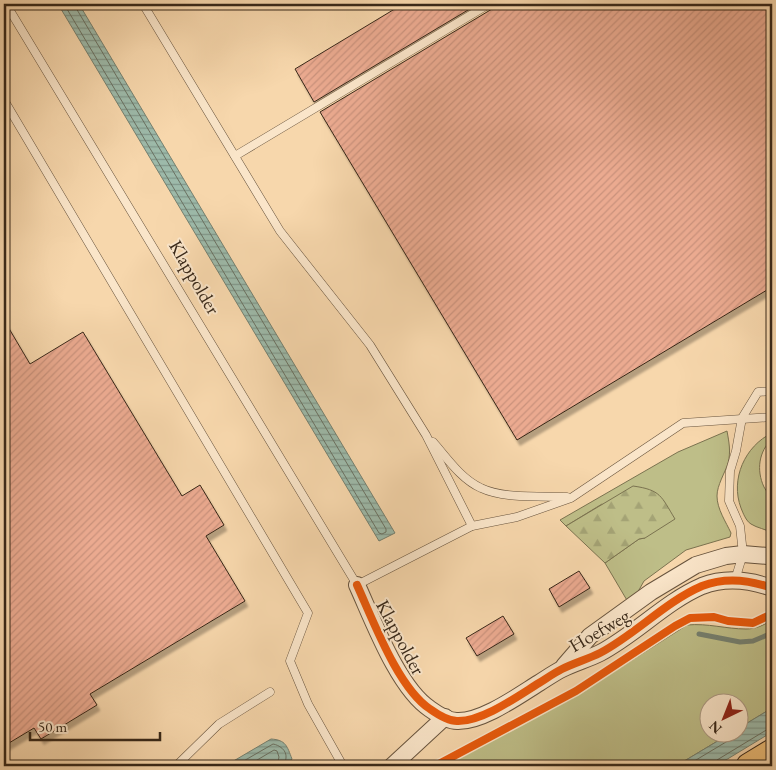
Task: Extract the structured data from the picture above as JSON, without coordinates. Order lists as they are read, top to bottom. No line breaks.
{"streets":{"street":["Klappolder","Hoefweg"]},"crossings":[["Klappolder","Hoefweg"]],"scale_bar":"50 m","north":"bottom left"}
